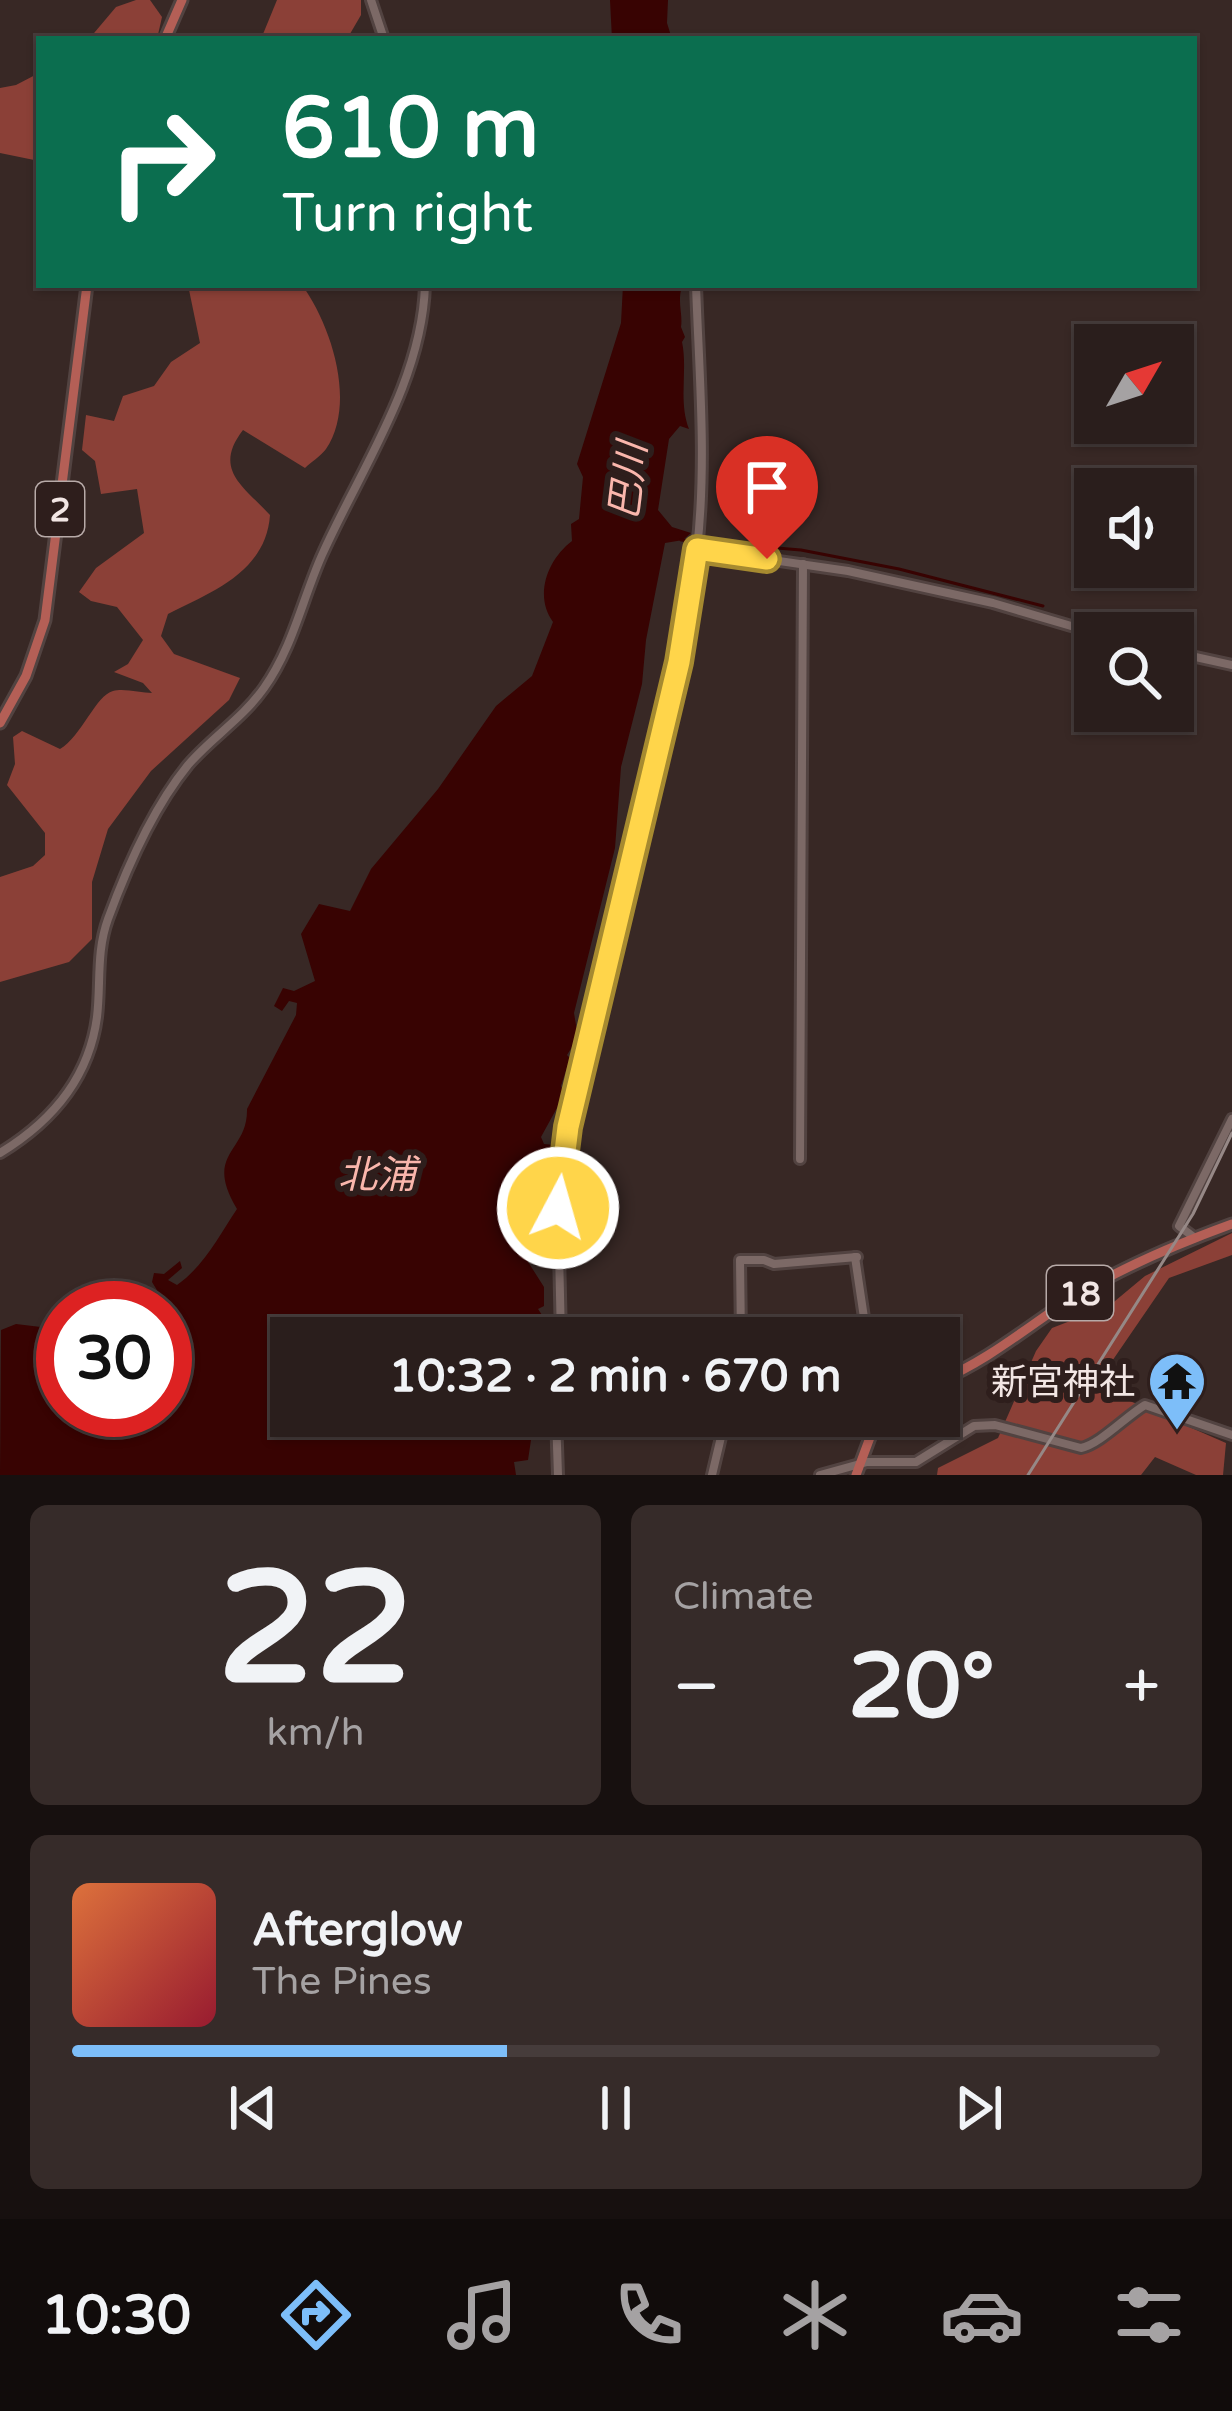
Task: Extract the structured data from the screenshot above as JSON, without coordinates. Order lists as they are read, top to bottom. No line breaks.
{"streets":{"main road":["2","18"]},"water":["巴川","北浦"],"places":{"temple":["新宮神社"]},"north":"top right","page":{"turn":["610 m","Turn right"],"limit":"30","trip":"10:32 · 2 min · 670 m","tile":[["22","km/h"],"Climate"],"heat":["−","20°","+"],"song":["Afterglow","The Pines"],"tabs":"10:30"}}
